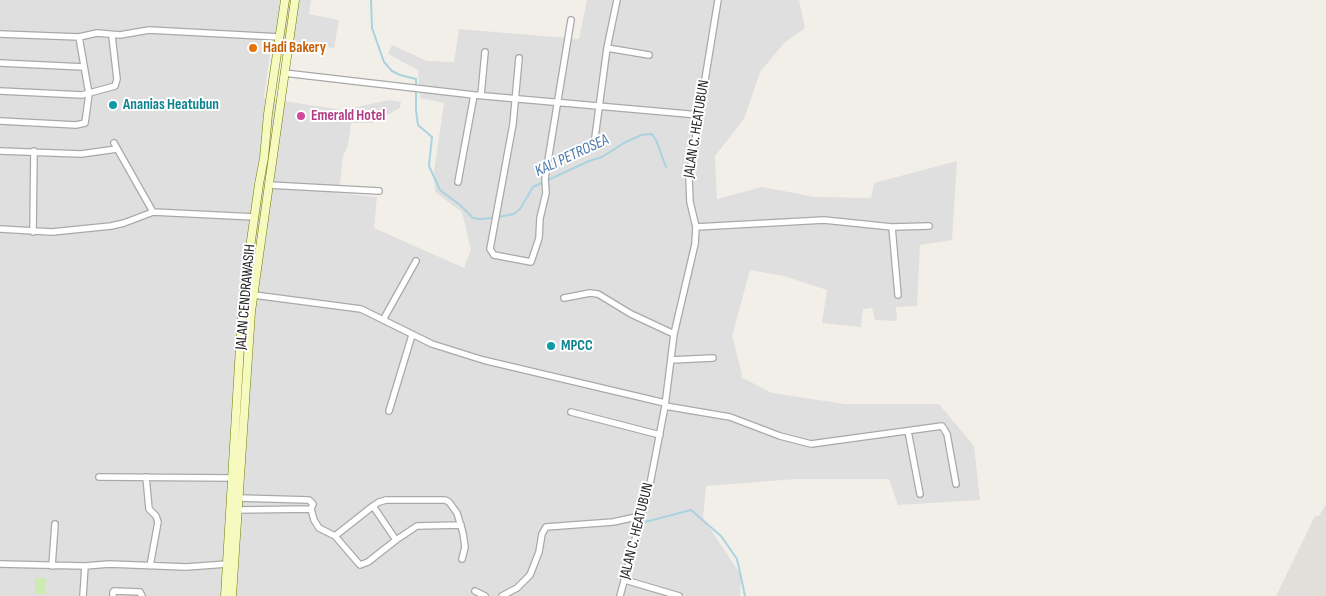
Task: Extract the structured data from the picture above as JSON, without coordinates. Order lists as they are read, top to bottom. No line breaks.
{"streets":{"main road":["JALAN CENDRAWASIH"],"street":["JALAN C. HEATUBUN"]},"water":["KALI PETROSEA"],"places":["Hadi Bakery","Ananias Heatubun","Emerald Hotel","MPCC"]}
